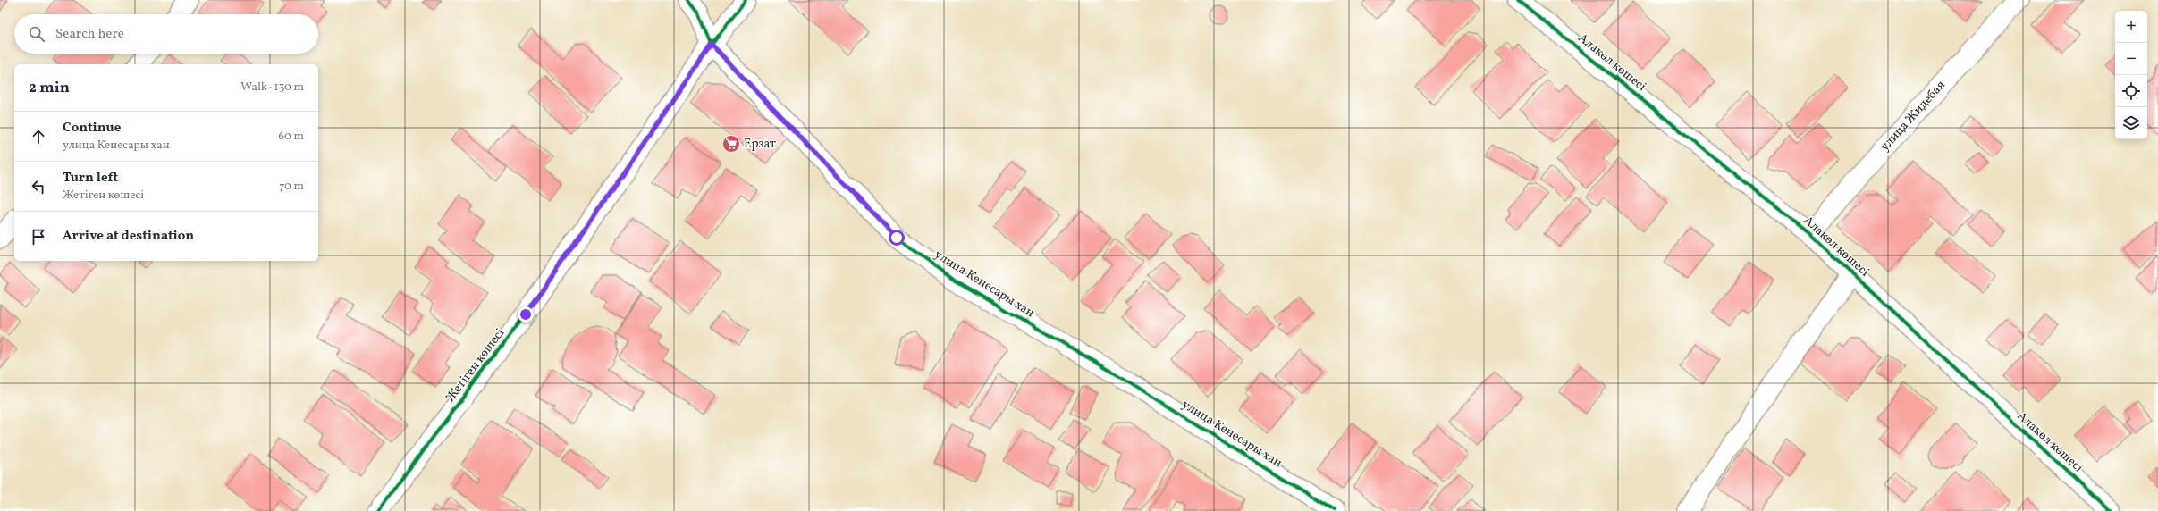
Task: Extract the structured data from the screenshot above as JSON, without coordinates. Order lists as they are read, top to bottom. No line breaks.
{"streets":{"street":["Алакөл көшесі","улица Жидебая","улица Кенесары хан","Жетіген көшесі"]},"crossings":[["Алакөл көшесі","улица Жидебая"],["улица Кенесары хан","Жетіген көшесі"]],"places":{"supermarket":["Ерзат"]},"page":{"map_buttons":["+","−"],"search":"Search here","heading":["2 min","Walk · 130 m"],"list":[["Continue","улица Кенесары хан","60 m"],["Turn left","Жетіген көшесі","70 m"],"Arrive at destination"]}}
